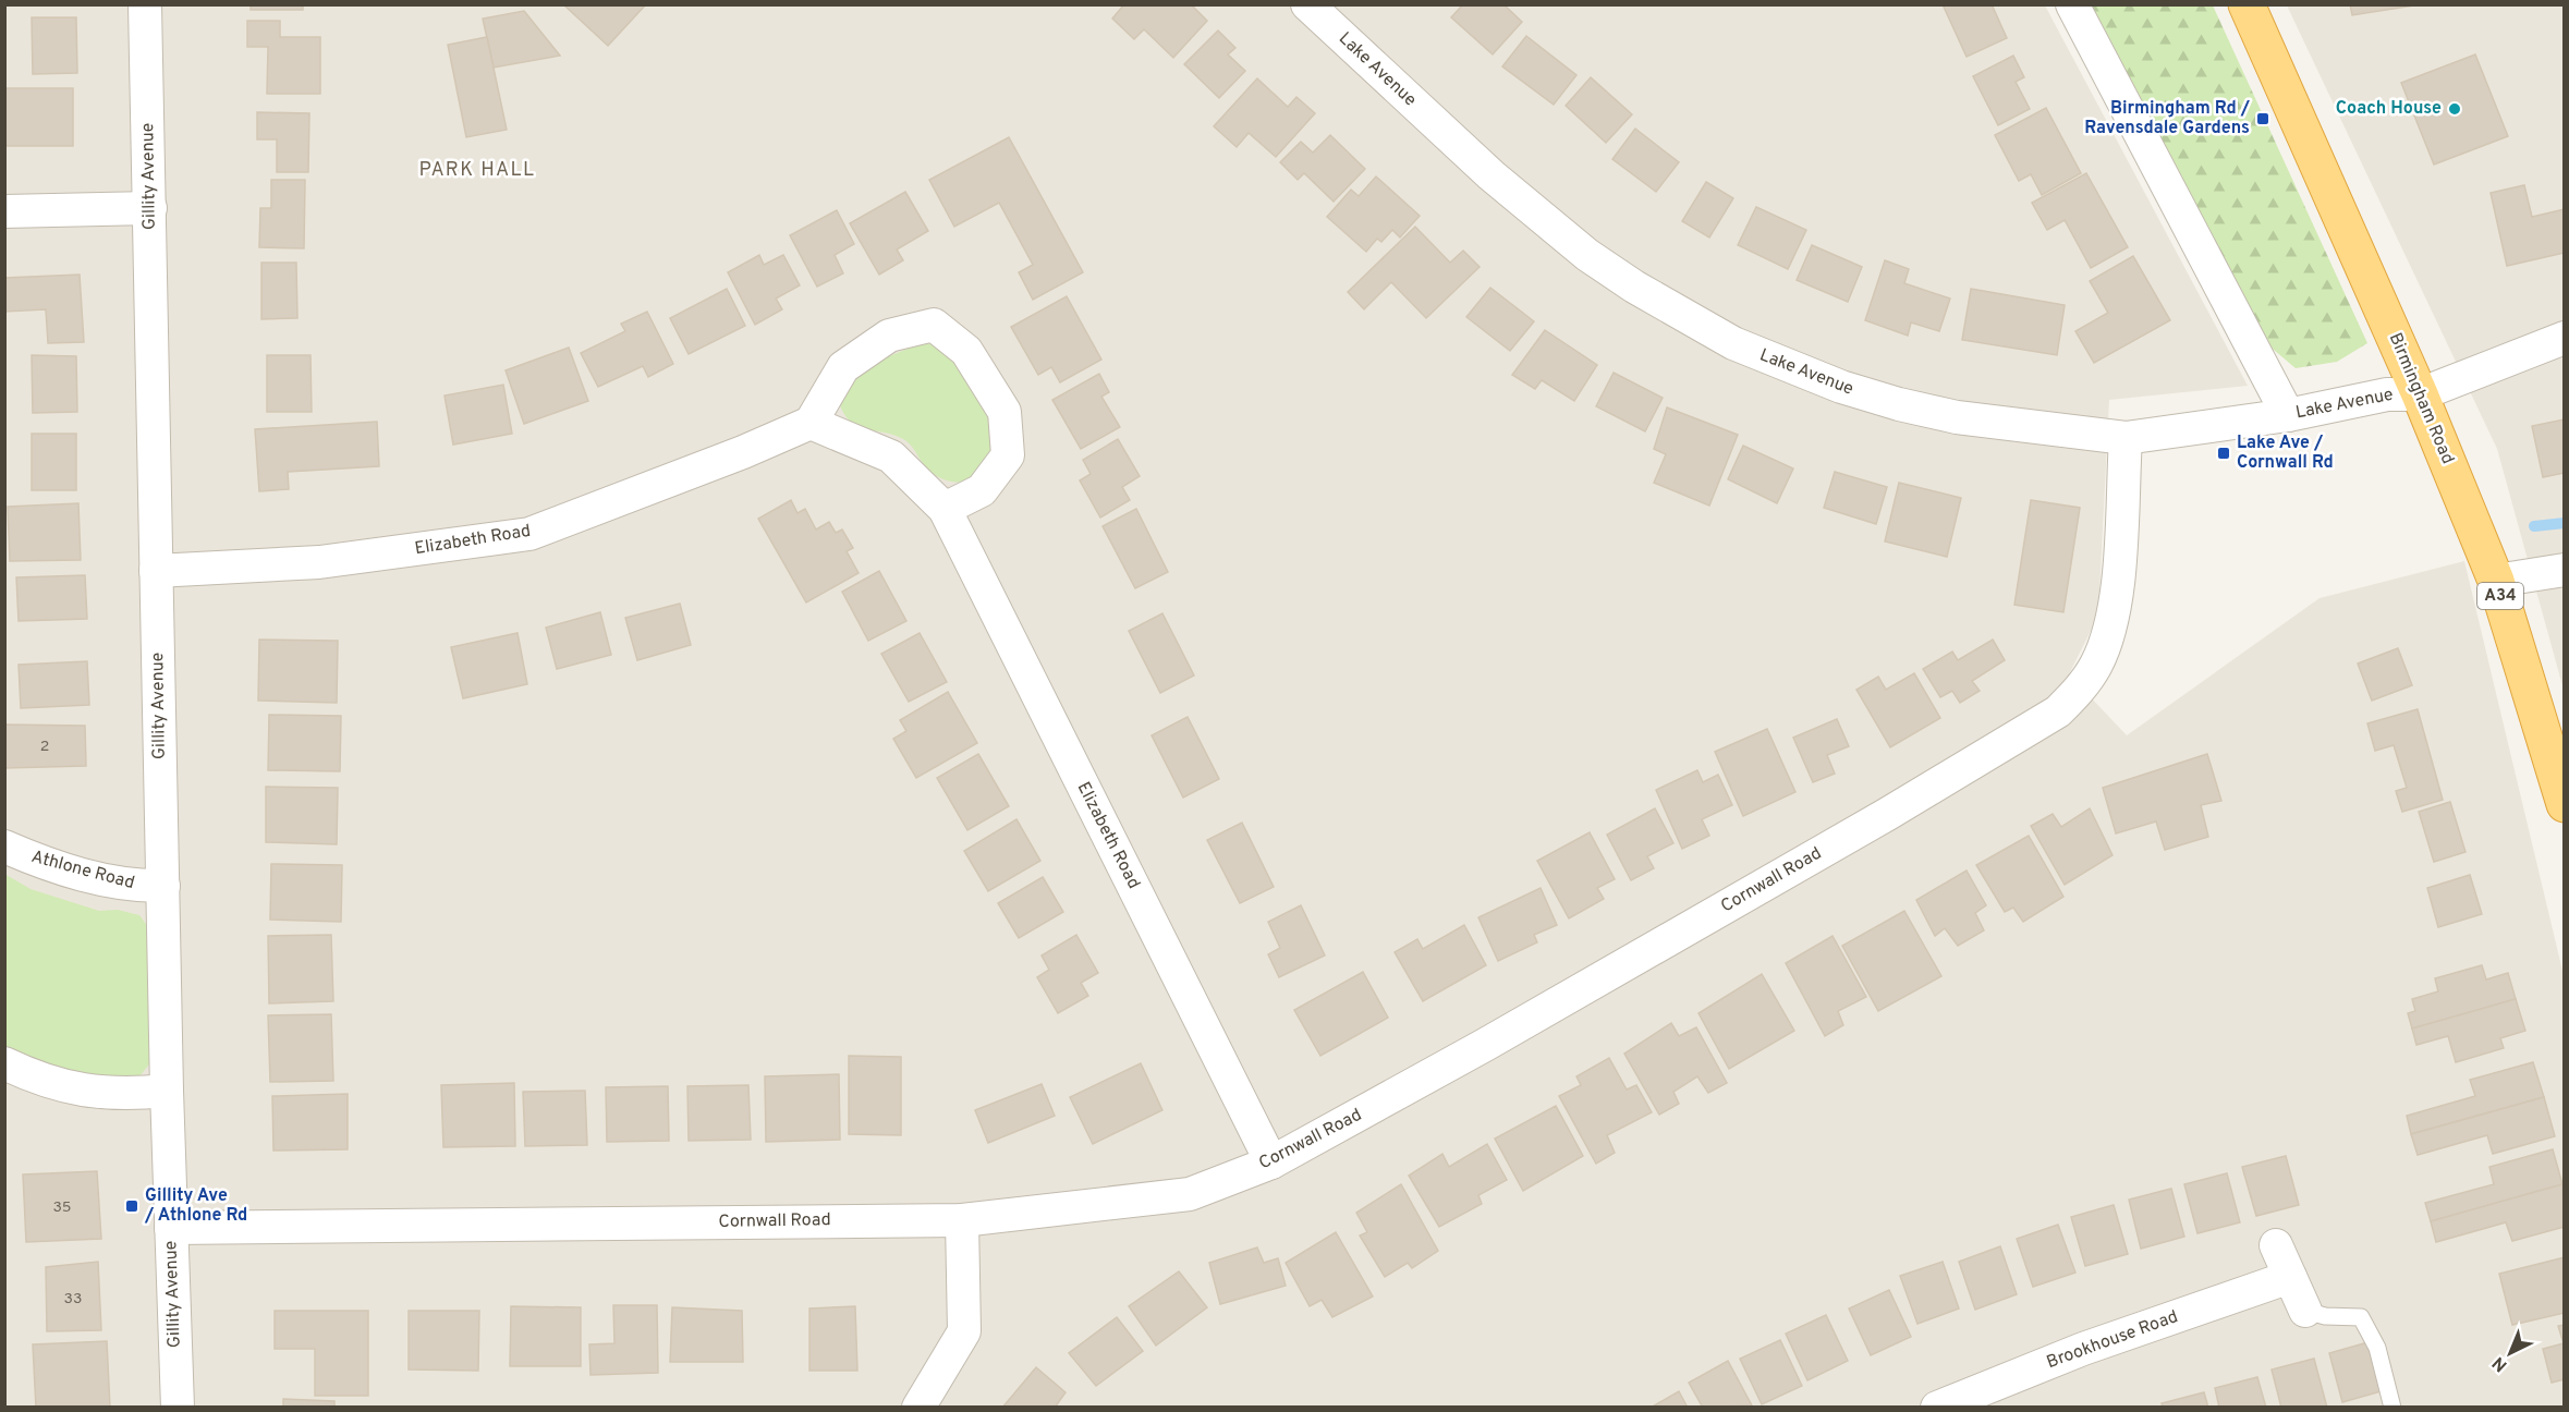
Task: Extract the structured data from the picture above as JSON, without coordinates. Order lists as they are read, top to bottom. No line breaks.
{"streets":{"highway":["Birmingham Road","A34"],"street":["Lake Avenue","Gillity Avenue","Elizabeth Road","Athlone Road","Cornwall Road","Brookhouse Road"]},"crossings":[["Lake Avenue","Birmingham Road"],["Lake Avenue","Cornwall Road"],["Gillity Avenue","Elizabeth Road"],["Gillity Avenue","Athlone Road"],["Gillity Avenue","Cornwall Road"],["Elizabeth Road","Cornwall Road"]],"districts":["PARK HALL"],"places":{"other":["Coach House"],"transit":["Birmingham Rd / Ravensdale Gardens","Lake Ave / Cornwall Rd","Gillity Ave / Athlone Rd"]},"house_numbers":["2","35","33"],"north":"bottom left"}
